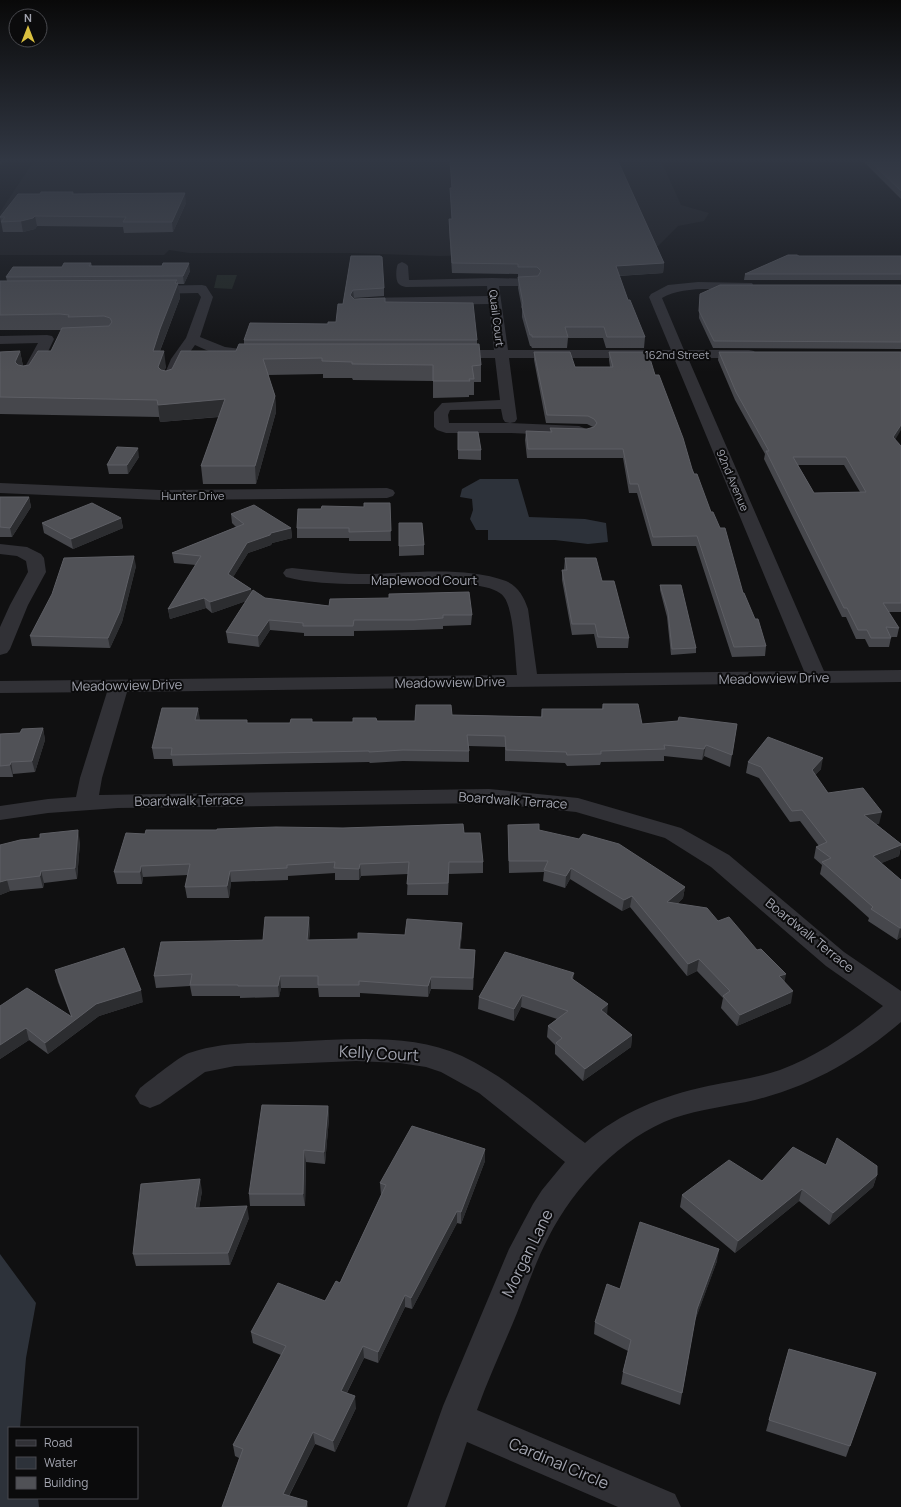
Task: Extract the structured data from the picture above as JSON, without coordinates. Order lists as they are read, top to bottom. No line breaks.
{"streets":{"street":["Quail Court","162nd Street","92nd Avenue","Hunter Drive","Maplewood Court","Meadowview Drive","Boardwalk Terrace","Kelly Court","Morgan Lane","Cardinal Circle"]},"crossings":[["Quail Court","162nd Street"],["162nd Street","92nd Avenue"],["92nd Avenue","Meadowview Drive"],["Maplewood Court","Meadowview Drive"],["Boardwalk Terrace","Morgan Lane"],["Kelly Court","Morgan Lane"],["Morgan Lane","Cardinal Circle"]],"legend":["Road","Water","Building"],"north":"top"}
